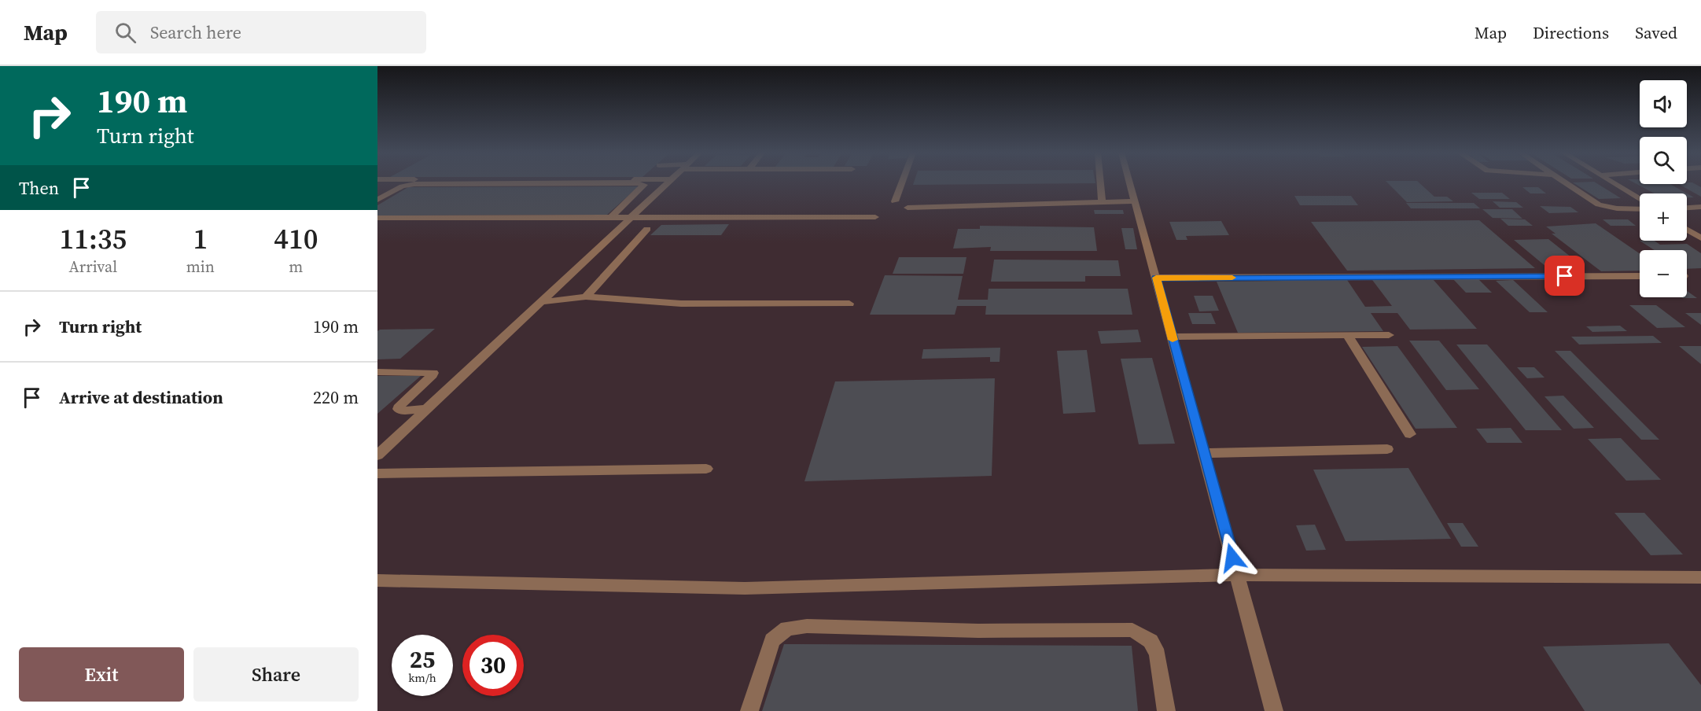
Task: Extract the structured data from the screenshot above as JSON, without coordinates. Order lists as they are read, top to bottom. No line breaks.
{"page":{"header":"Map","search":"Search here","nav":["Map","Directions","Saved"],"turn":["190 m","Turn right"],"map_buttons":["+","−"],"then":"Then","eta":["11:35","Arrival","1","min","410","m"],"list":[{"name":"Turn right","value":"190 m"},{"name":"Arrive at destination","value":"220 m"}],"speed":"25 km/h","limit":"30","buttons":["Exit","Share"]}}
